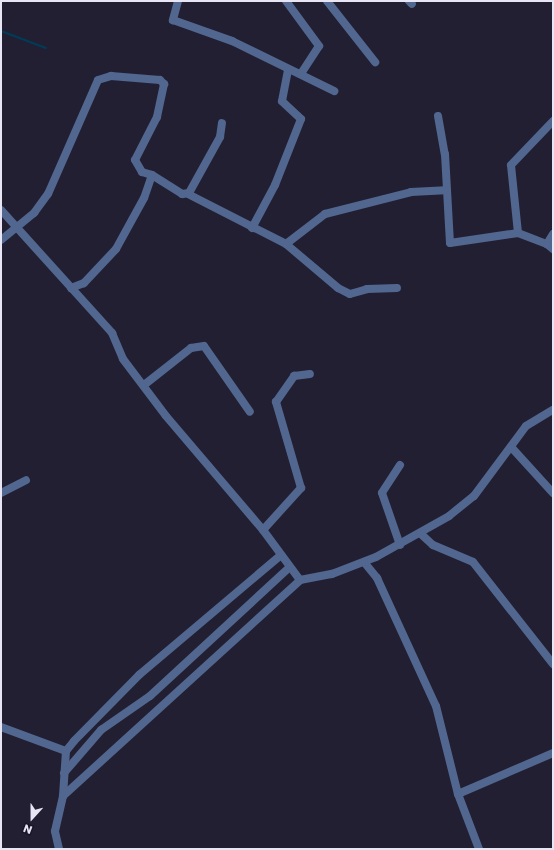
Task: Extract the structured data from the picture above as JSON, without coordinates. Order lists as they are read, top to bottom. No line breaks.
{"north":"bottom"}
